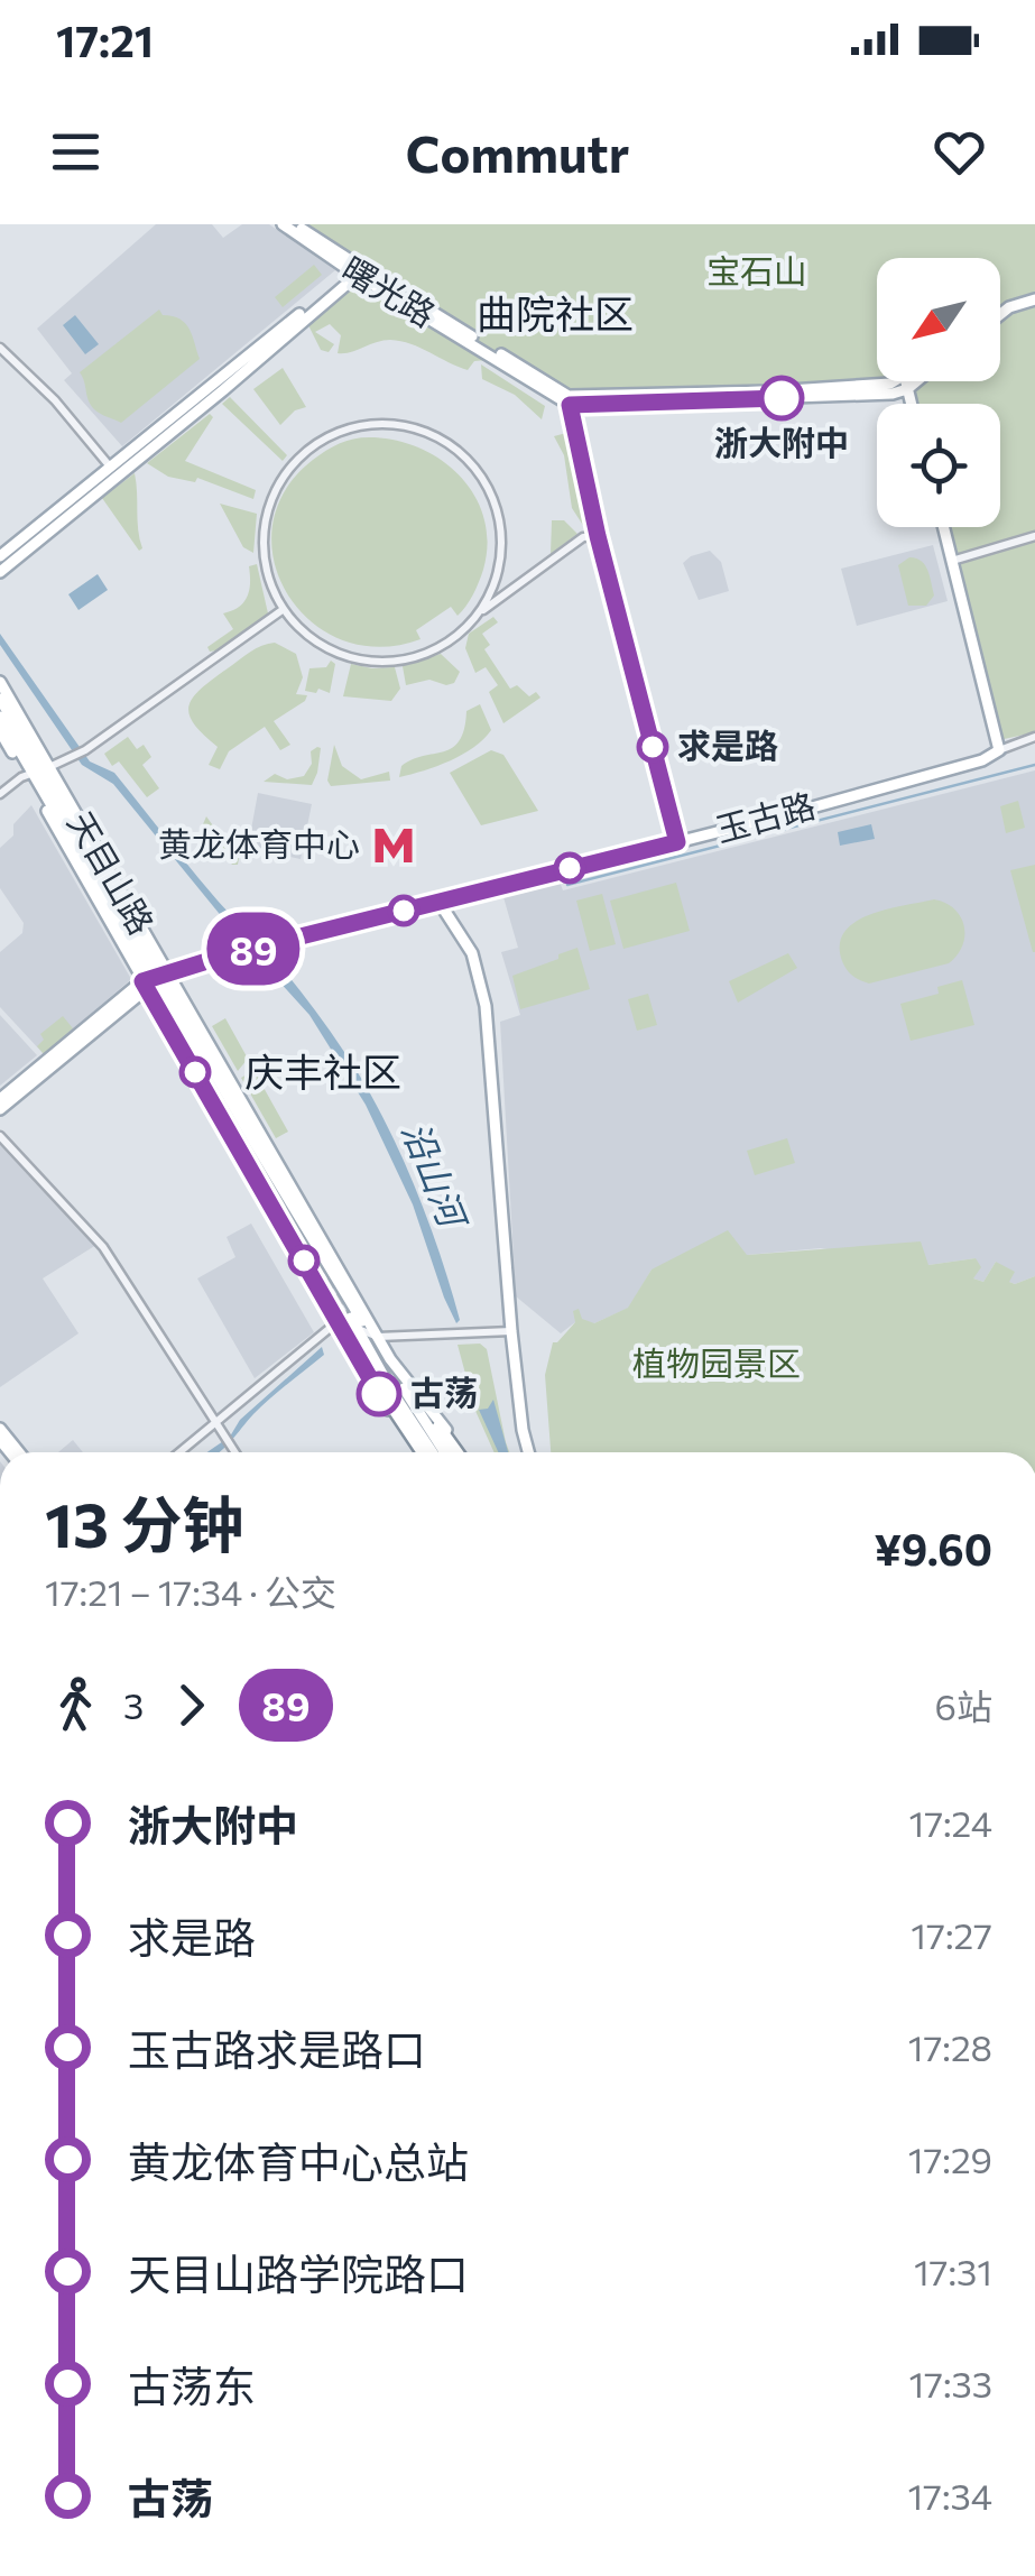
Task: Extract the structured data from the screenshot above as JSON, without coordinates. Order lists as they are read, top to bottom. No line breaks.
{"streets":{"main road":["曙光路","玉古路","天目山路"]},"crossings":[["玉古路","天目山路"]],"districts":["曲院社区","庆丰社区"],"water":["沿山河"],"parks":["宝石山","植物园景区"],"places":{"other":["浙大附中","求是路","古荡"],"metro station":["黄龙体育中心"]},"lines":["bus line 89"],"north":"bottom left","page":{"status":"17:21","header":"Commutr","on_map":"89","heading":["13 分钟","17:21 – 17:34 · 公交","¥9.60"],"legs":["3","89","6站"],"list":[{"name":"浙大附中","value":"17:24"},{"name":"求是路","value":"17:27"},{"name":"玉古路求是路口","value":"17:28"},{"name":"黄龙体育中心总站","value":"17:29"},{"name":"天目山路学院路口","value":"17:31"},{"name":"古荡东","value":"17:33"},{"name":"古荡","value":"17:34"}]}}
